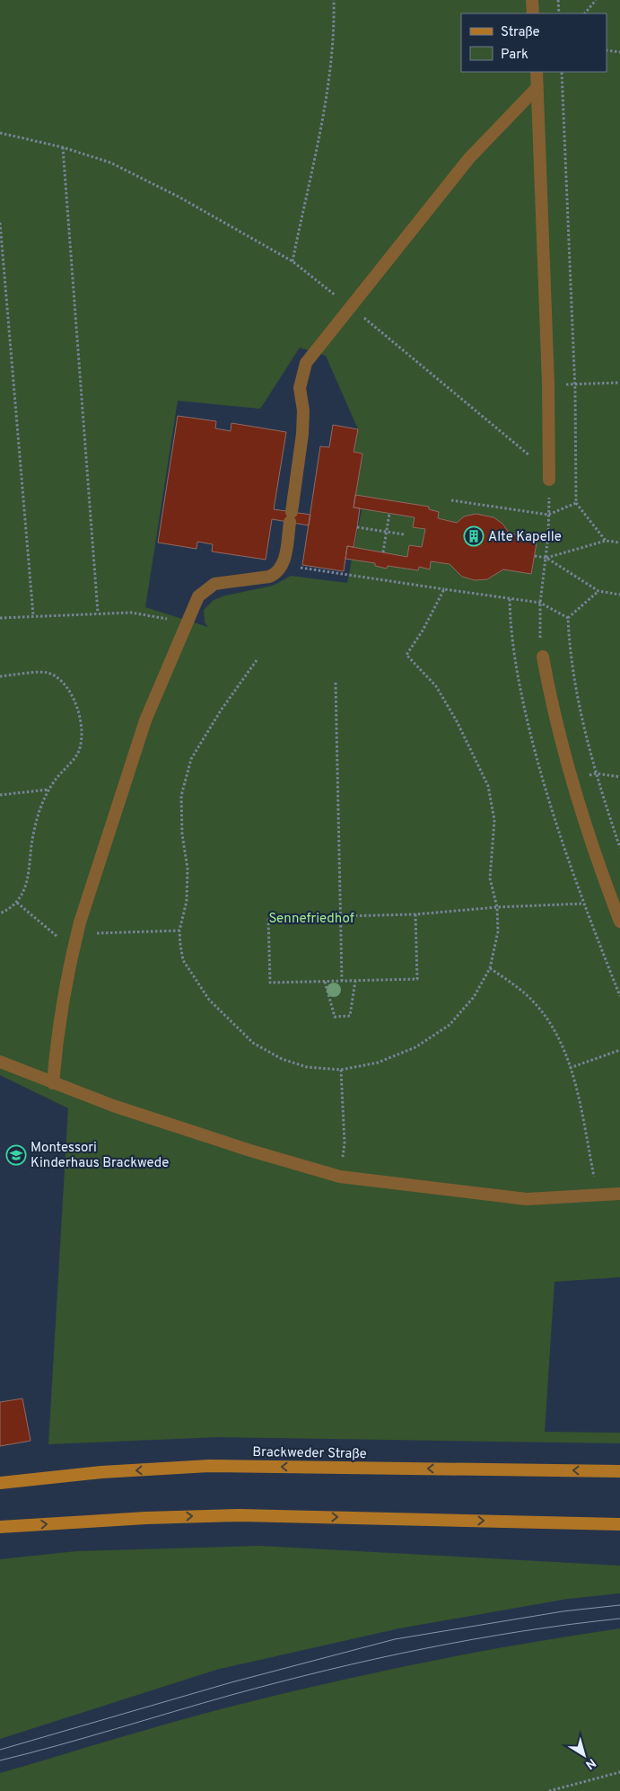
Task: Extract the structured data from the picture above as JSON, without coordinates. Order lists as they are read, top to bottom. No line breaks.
{"streets":{"main road":["Brackweder Straße"]},"parks":["Sennefriedhof"],"places":{"building":["Alte Kapelle"],"school or university":["Montessori Kinderhaus Brackwede"]},"legend":["Straße","Park"],"north":"bottom right"}
